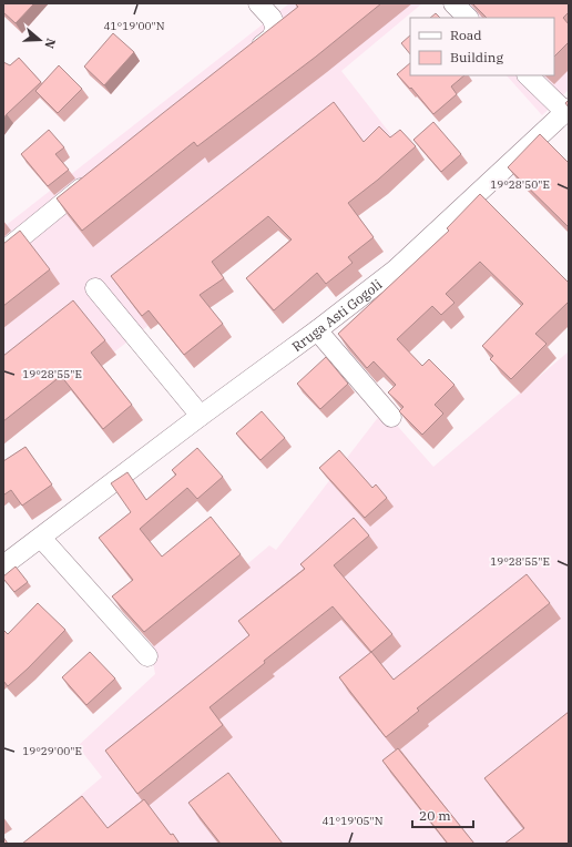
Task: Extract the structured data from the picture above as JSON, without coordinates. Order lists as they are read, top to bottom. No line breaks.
{"streets":{"street":["Rruga Asti Gogoli"]},"legend":["Road","Building"],"scale_bar":"20 m","north":"right","coordinates":["41°19'00\"N","19°28'50\"E","19°28'55\"E","19°29'00\"E","41°19'05\"N"]}
